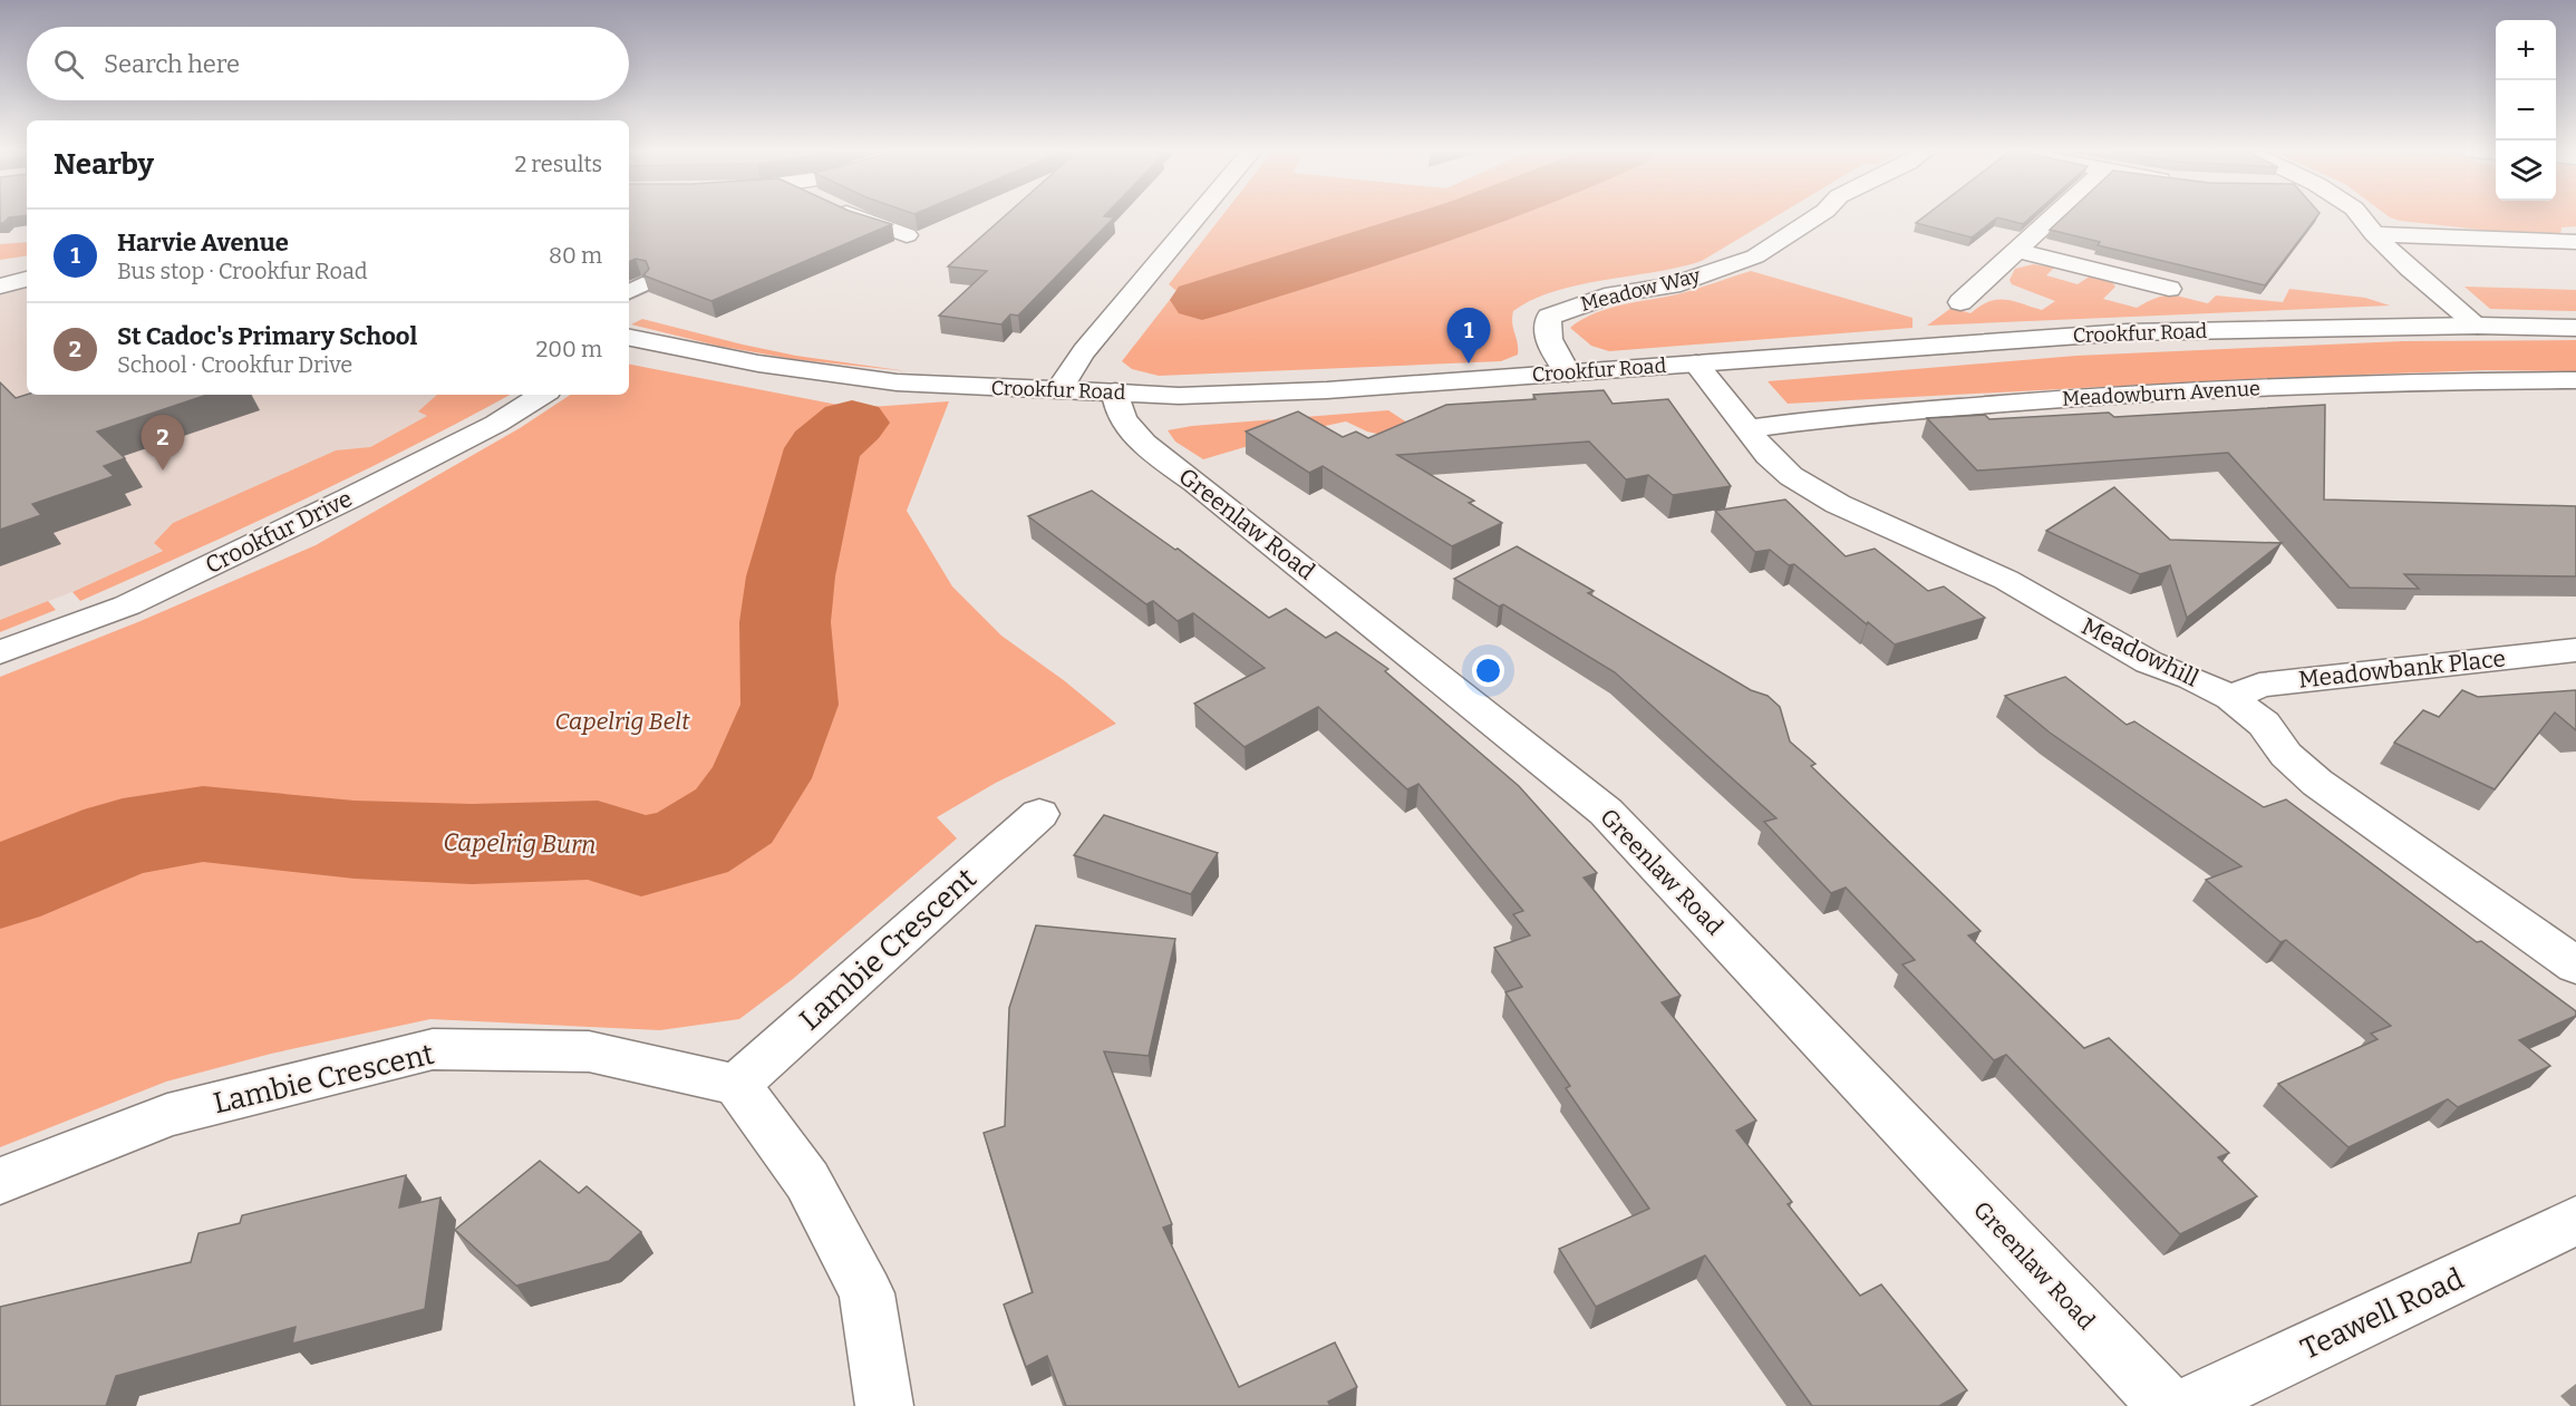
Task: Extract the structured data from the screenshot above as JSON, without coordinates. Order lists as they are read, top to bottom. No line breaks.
{"streets":{"street":["Meadow Way","Crookfur Road","Meadowburn Avenue","Greenlaw Road","Crookfur Drive","Meadowhill","Meadowbank Place","Lambie Crescent","Teawell Road"]},"crossings":[["Meadow Way","Crookfur Road"],["Crookfur Road","Greenlaw Road"],["Crookfur Road","Meadowhill"],["Meadowburn Avenue","Meadowhill"],["Meadowhill","Meadowbank Place"]],"water":["Capelrig Burn"],"parks":["Capelrig Belt"],"page":{"map_buttons":["+","−"],"search":"Search here","heading":["Nearby","2 results"],"list":[{"mark":"1","name":"Harvie Avenue","note":"Bus stop · Crookfur Road","value":"80 m"},{"mark":"2","name":"St Cadoc's Primary School","note":"School · Crookfur Drive","value":"200 m"}],"pins":["1","2"]}}
